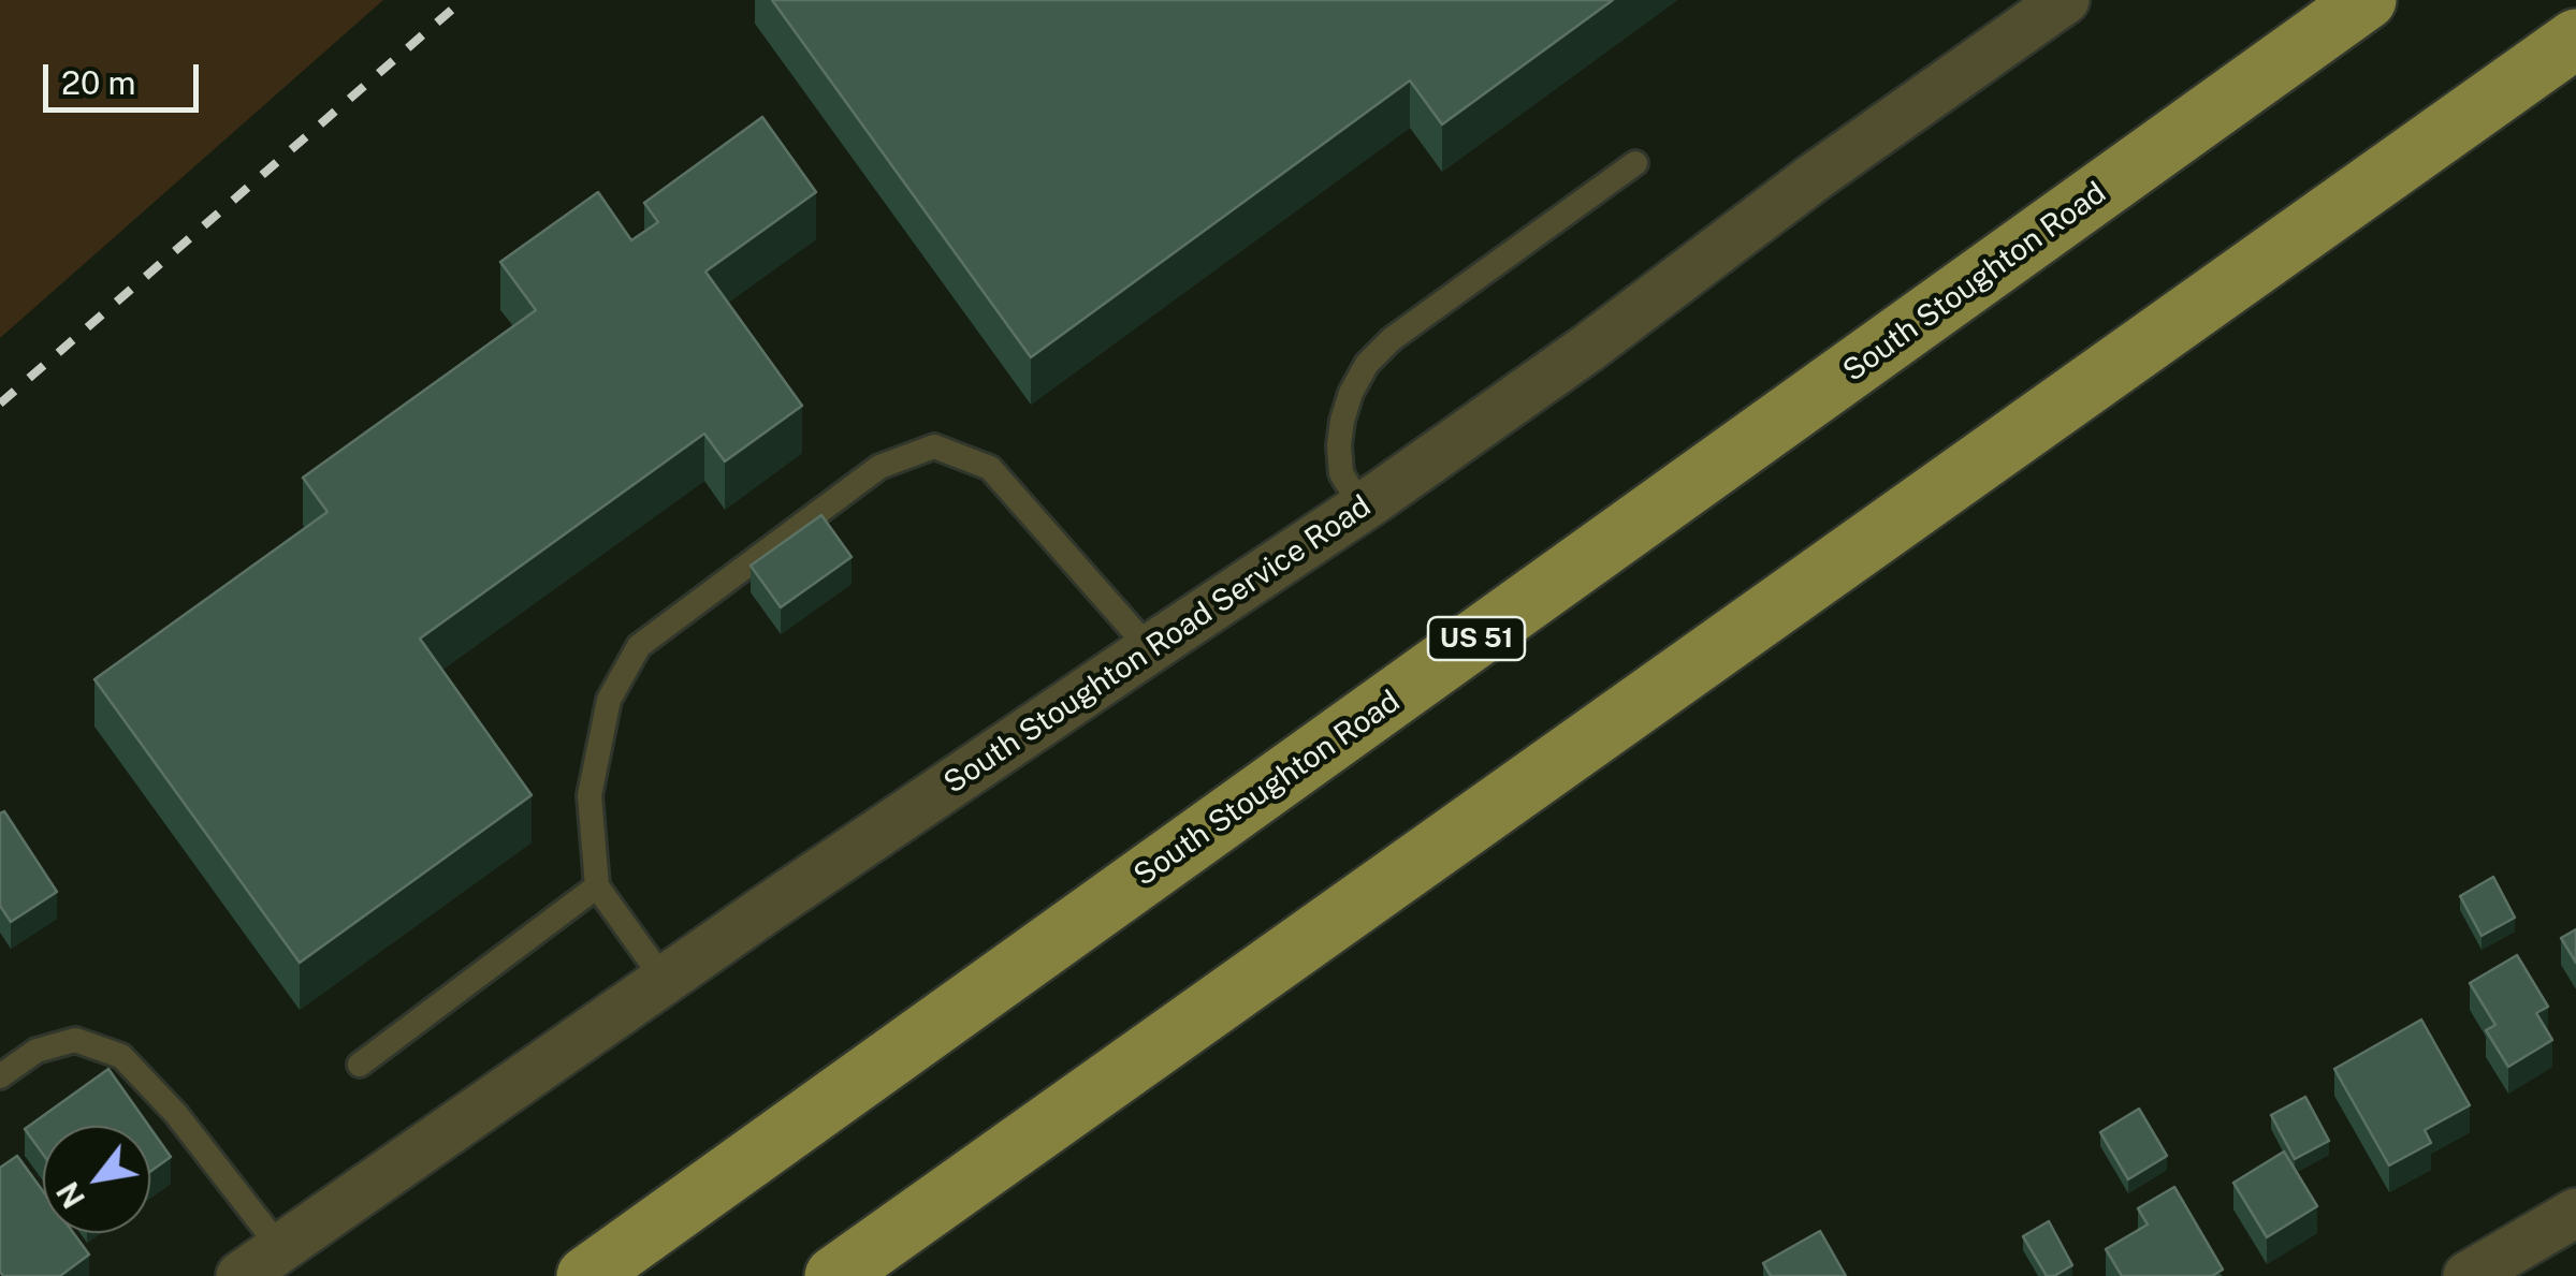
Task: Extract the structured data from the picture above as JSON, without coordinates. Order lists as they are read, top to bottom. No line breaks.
{"streets":{"main road":["South Stoughton Road","US 51"],"street":["South Stoughton Road Service Road"]},"scale_bar":"20 m","north":"bottom left"}
